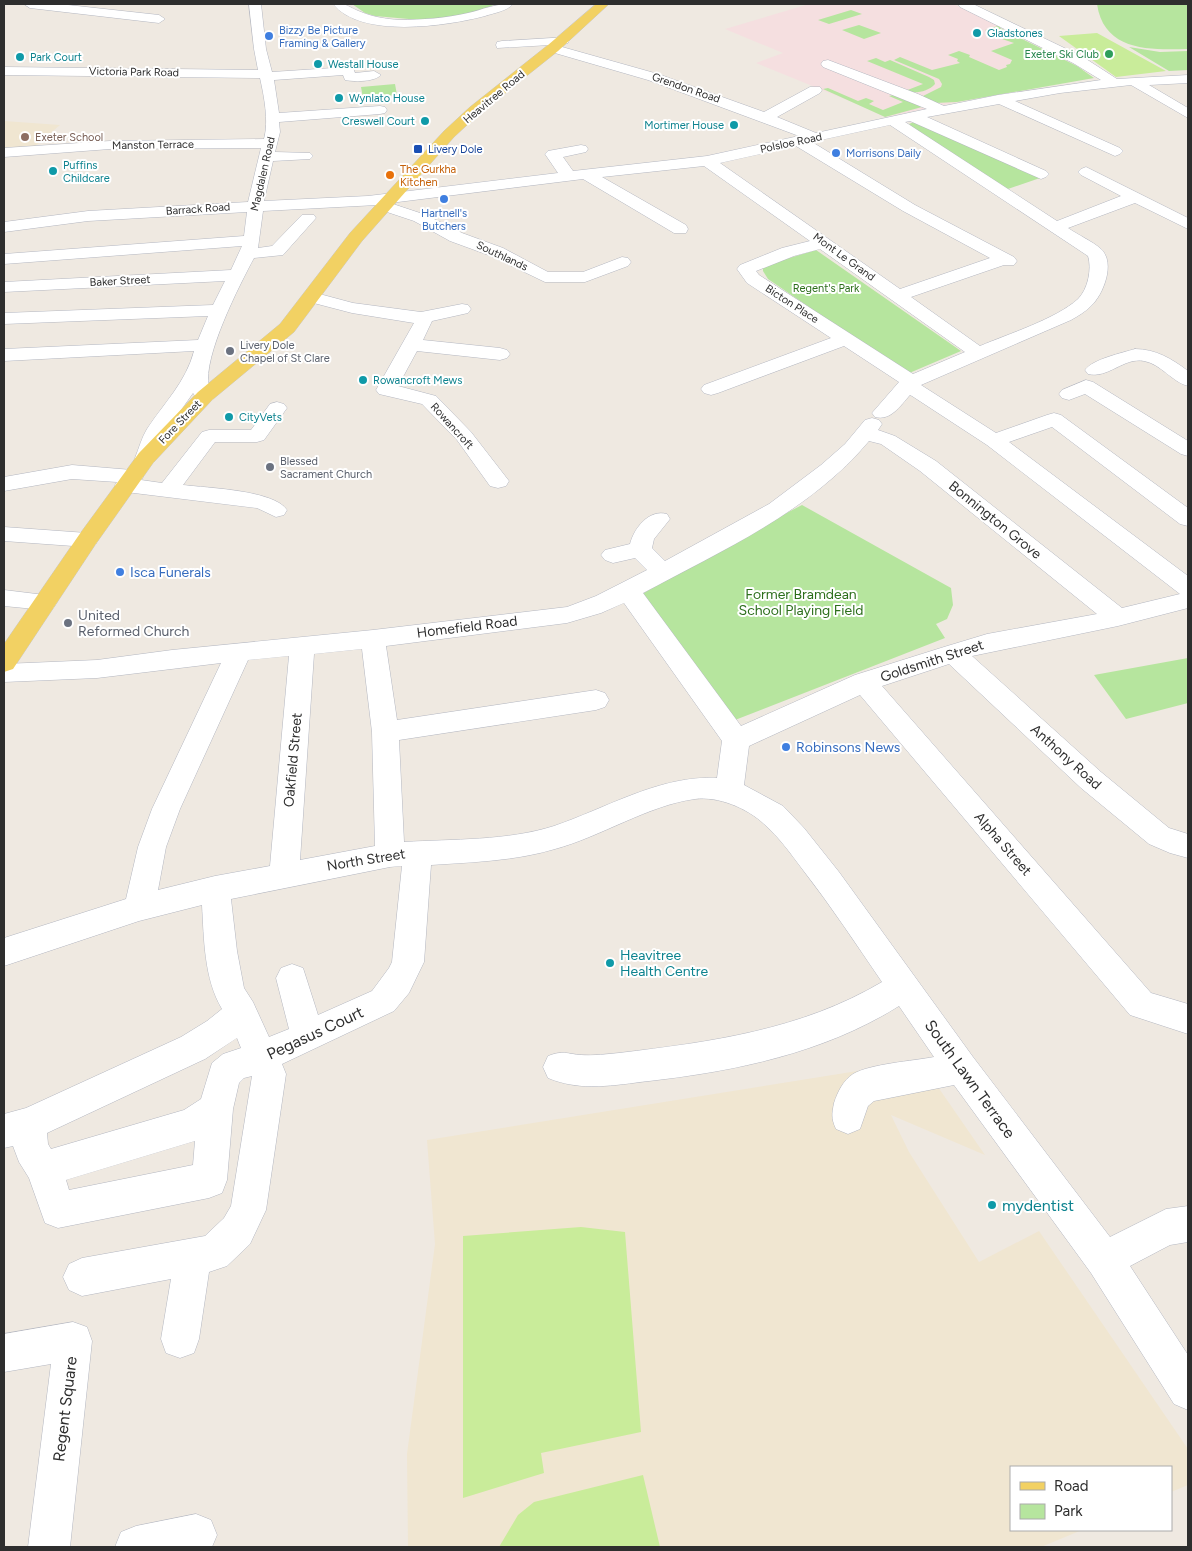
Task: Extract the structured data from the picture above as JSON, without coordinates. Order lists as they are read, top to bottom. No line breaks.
{"streets":{"main road":["Heavitree Road","Fore Street"],"street":["Victoria Park Road","Grendon Road","Polsloe Road","Manston Terrace","Magdalen Road","Barrack Road","Southlands","Mont Le Grand","Baker Street","Bicton Place","Rowancroft","Bonnington Grove","Homefield Road","Goldsmith Street","Anthony Road","Oakfield Street","Alpha Street","North Street","Pegasus Court","South Lawn Terrace","Regent Square"]},"crossings":[["Victoria Park Road","Magdalen Road"],["Grendon Road","Heavitree Road"],["Grendon Road","Polsloe Road"],["Heavitree Road","Polsloe Road"],["Heavitree Road","Barrack Road"],["Heavitree Road","Southlands"],["Heavitree Road","Fore Street"],["Polsloe Road","Barrack Road"],["Polsloe Road","Southlands"],["Polsloe Road","Mont Le Grand"],["Polsloe Road","Fore Street"],["Manston Terrace","Magdalen Road"],["Magdalen Road","Barrack Road"],["Magdalen Road","Baker Street"],["Magdalen Road","Fore Street"],["Barrack Road","Southlands"],["Barrack Road","Fore Street"],["Southlands","Fore Street"],["Mont Le Grand","Bicton Place"],["Bicton Place","Homefield Road"],["Bicton Place","Goldsmith Street"],["Bonnington Grove","Homefield Road"],["Bonnington Grove","Goldsmith Street"],["Homefield Road","Oakfield Street"],["Homefield Road","Pegasus Court"],["Goldsmith Street","Anthony Road"],["Goldsmith Street","Alpha Street"],["Oakfield Street","North Street"],["North Street","Pegasus Court"],["North Street","South Lawn Terrace"]],"parks":["Regent's Park","Former Bramdean School Playing Field"],"places":{"other":["Gladstones","Bizzy Be Picture Framing & Gallery","Exeter Ski Club","Park Court","Westall House","Wynlato House","Creswell Court","Mortimer House","Exeter School","Morrisons Daily","Puffins Childcare","The Gurkha Kitchen","Hartnell's Butchers","Livery Dole Chapel of St Clare","Rowancroft Mews","CityVets","Blessed Sacrament Church","Isca Funerals","United Reformed Church","Robinsons News","Heavitree Health Centre","mydentist"],"transit":["Livery Dole"]},"legend":["Road","Park"]}
